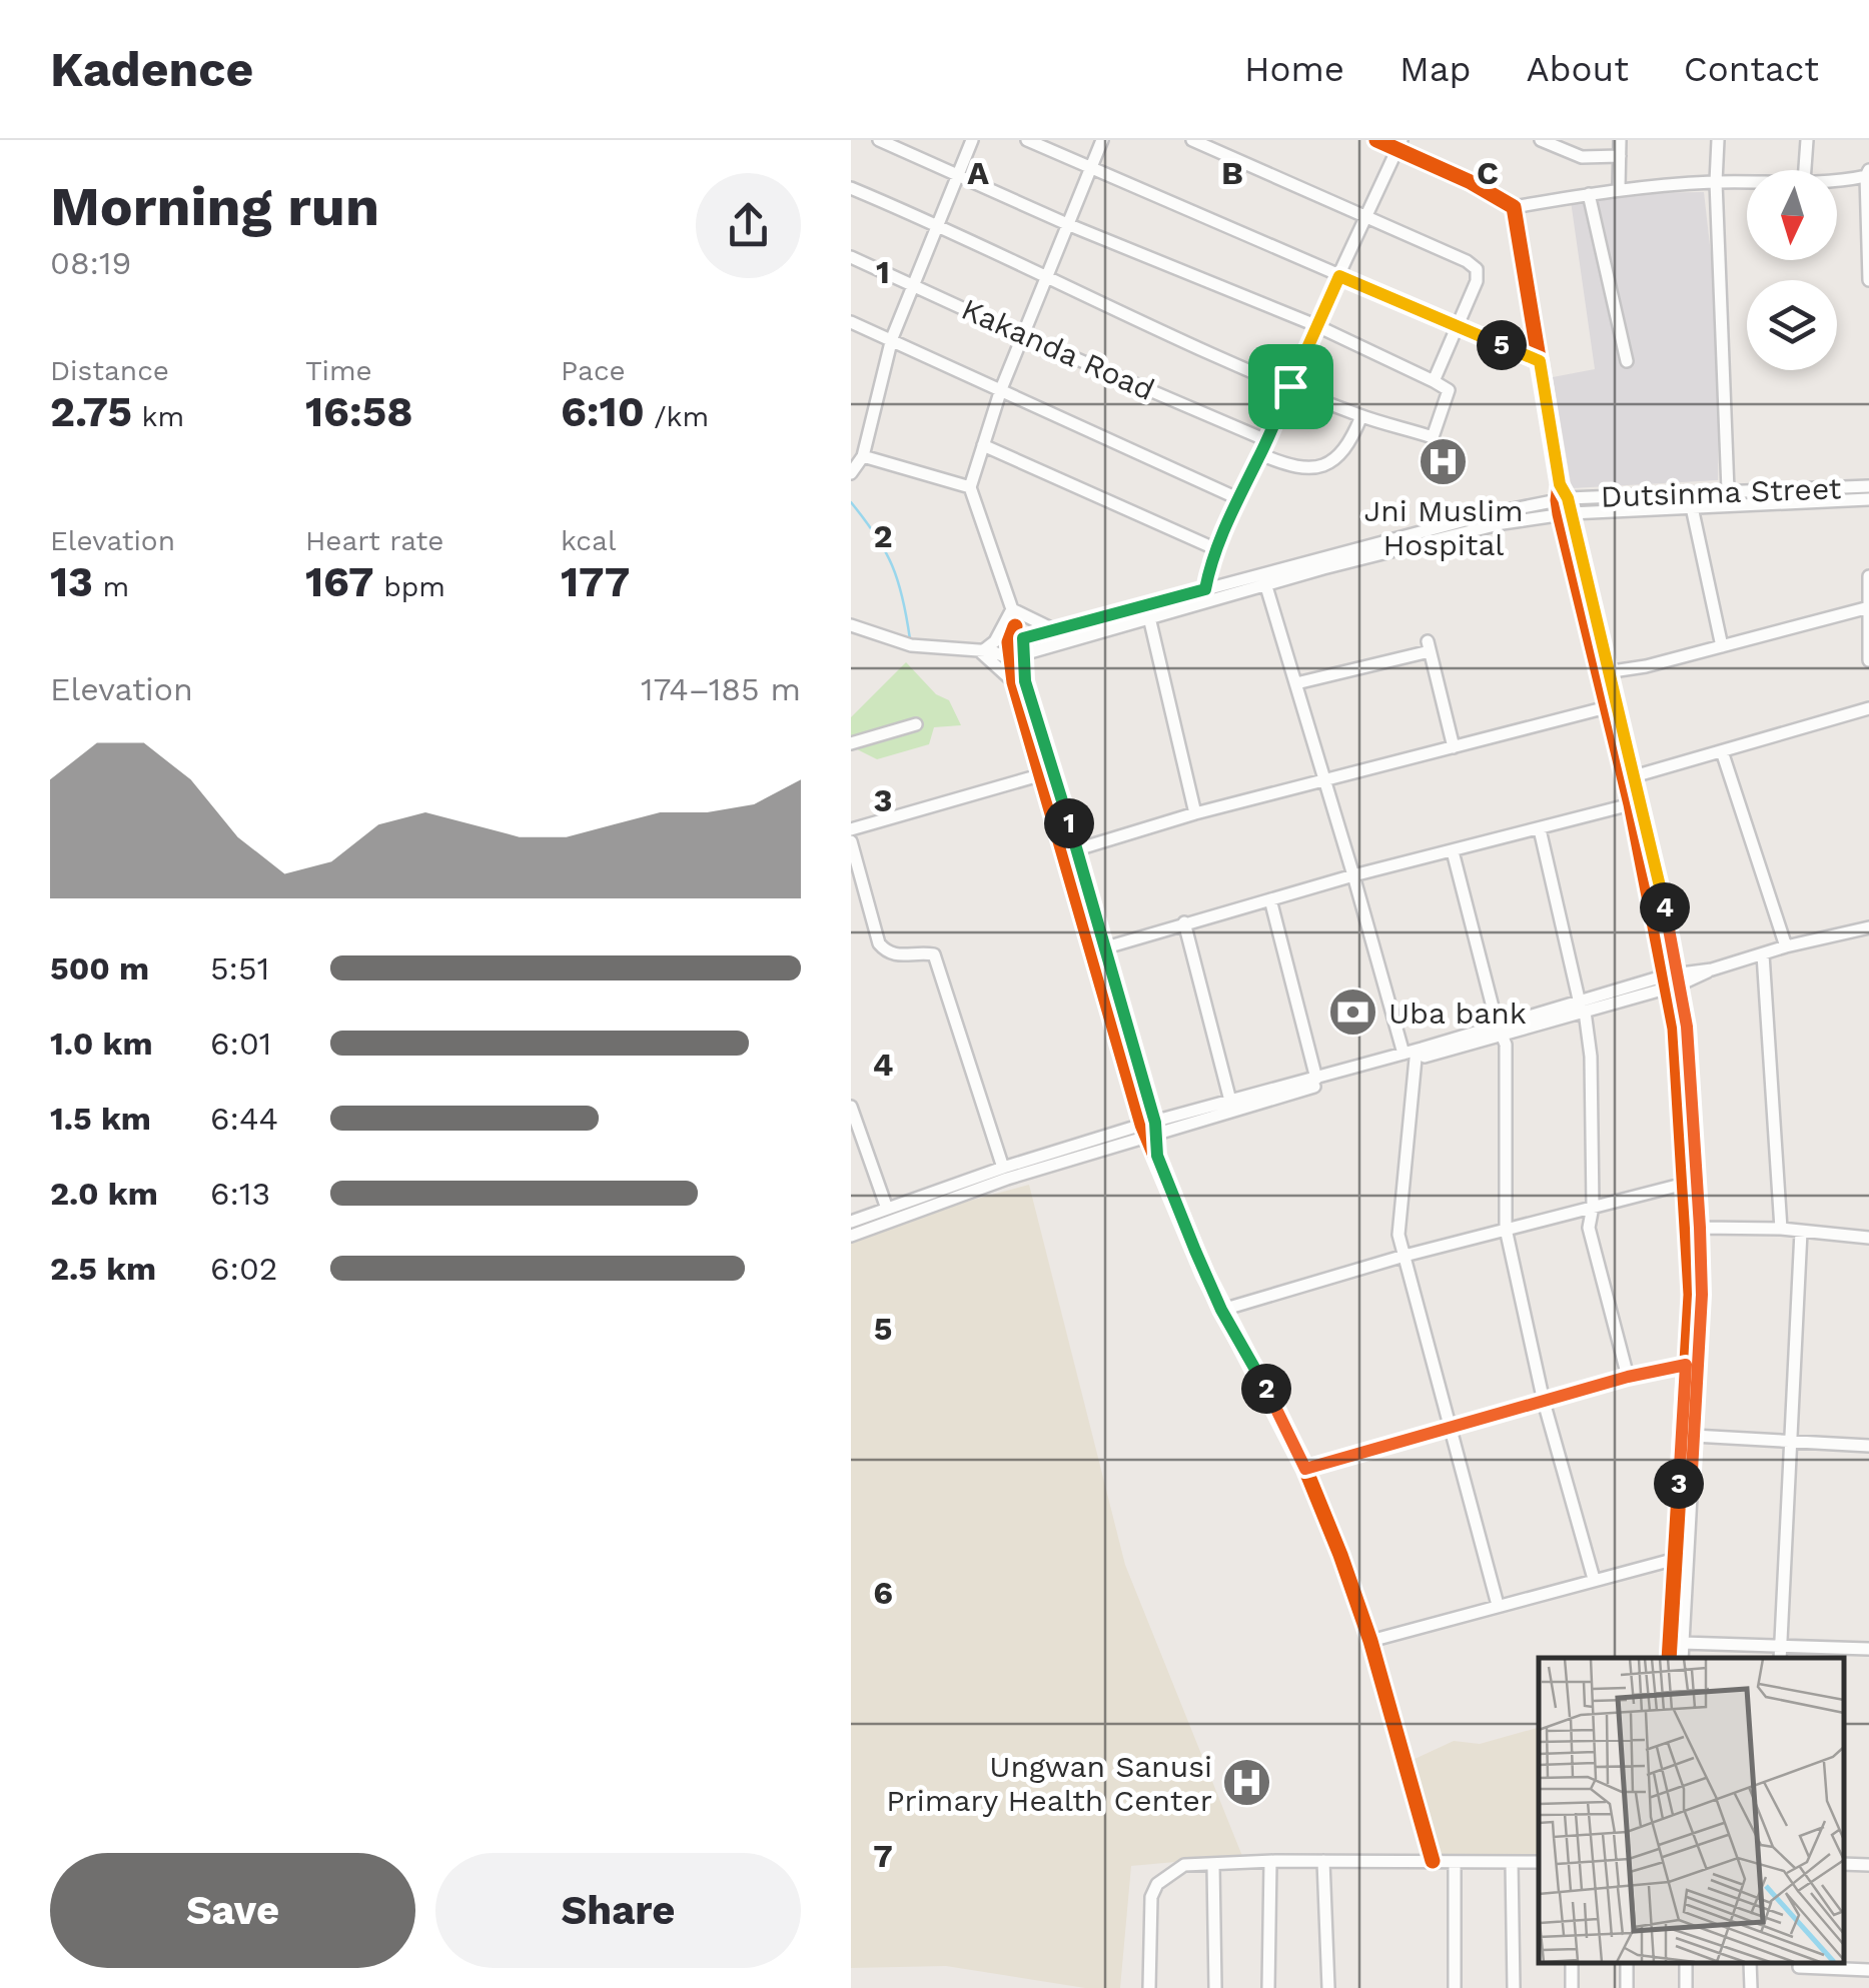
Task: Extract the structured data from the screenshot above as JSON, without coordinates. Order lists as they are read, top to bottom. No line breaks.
{"streets":{"street":["Kakanda Road","Dutsinma Street"]},"places":{"hospital":["Jni Muslim Hospital","Ungwan Sanusi Primary Health Center"],"bank":["Uba bank"]},"north":"bottom","page":{"header":"Kadence","nav":["Home","Map","About","Contact"],"heading":["Morning run","08:19"],"stats":[["Distance","2.75 km"],["Time","16:58"],["Pace","6:10 /km"],["Elevation","13 m"],["Heart rate","167 bpm"],["kcal","177"]],"pins":["5","1","4","2","3"],"chart":["Elevation","174–185 m"],"list":[{"name":"500 m","note":"5:51"},{"name":"1.0 km","note":"6:01"},{"name":"1.5 km","note":"6:44"},{"name":"2.0 km","note":"6:13"},{"name":"2.5 km","note":"6:02"}],"buttons":["Save","Share"]},"grid":{"columns":["A","B","C"],"rows":["1","2","3","4","5","6","7"]}}
